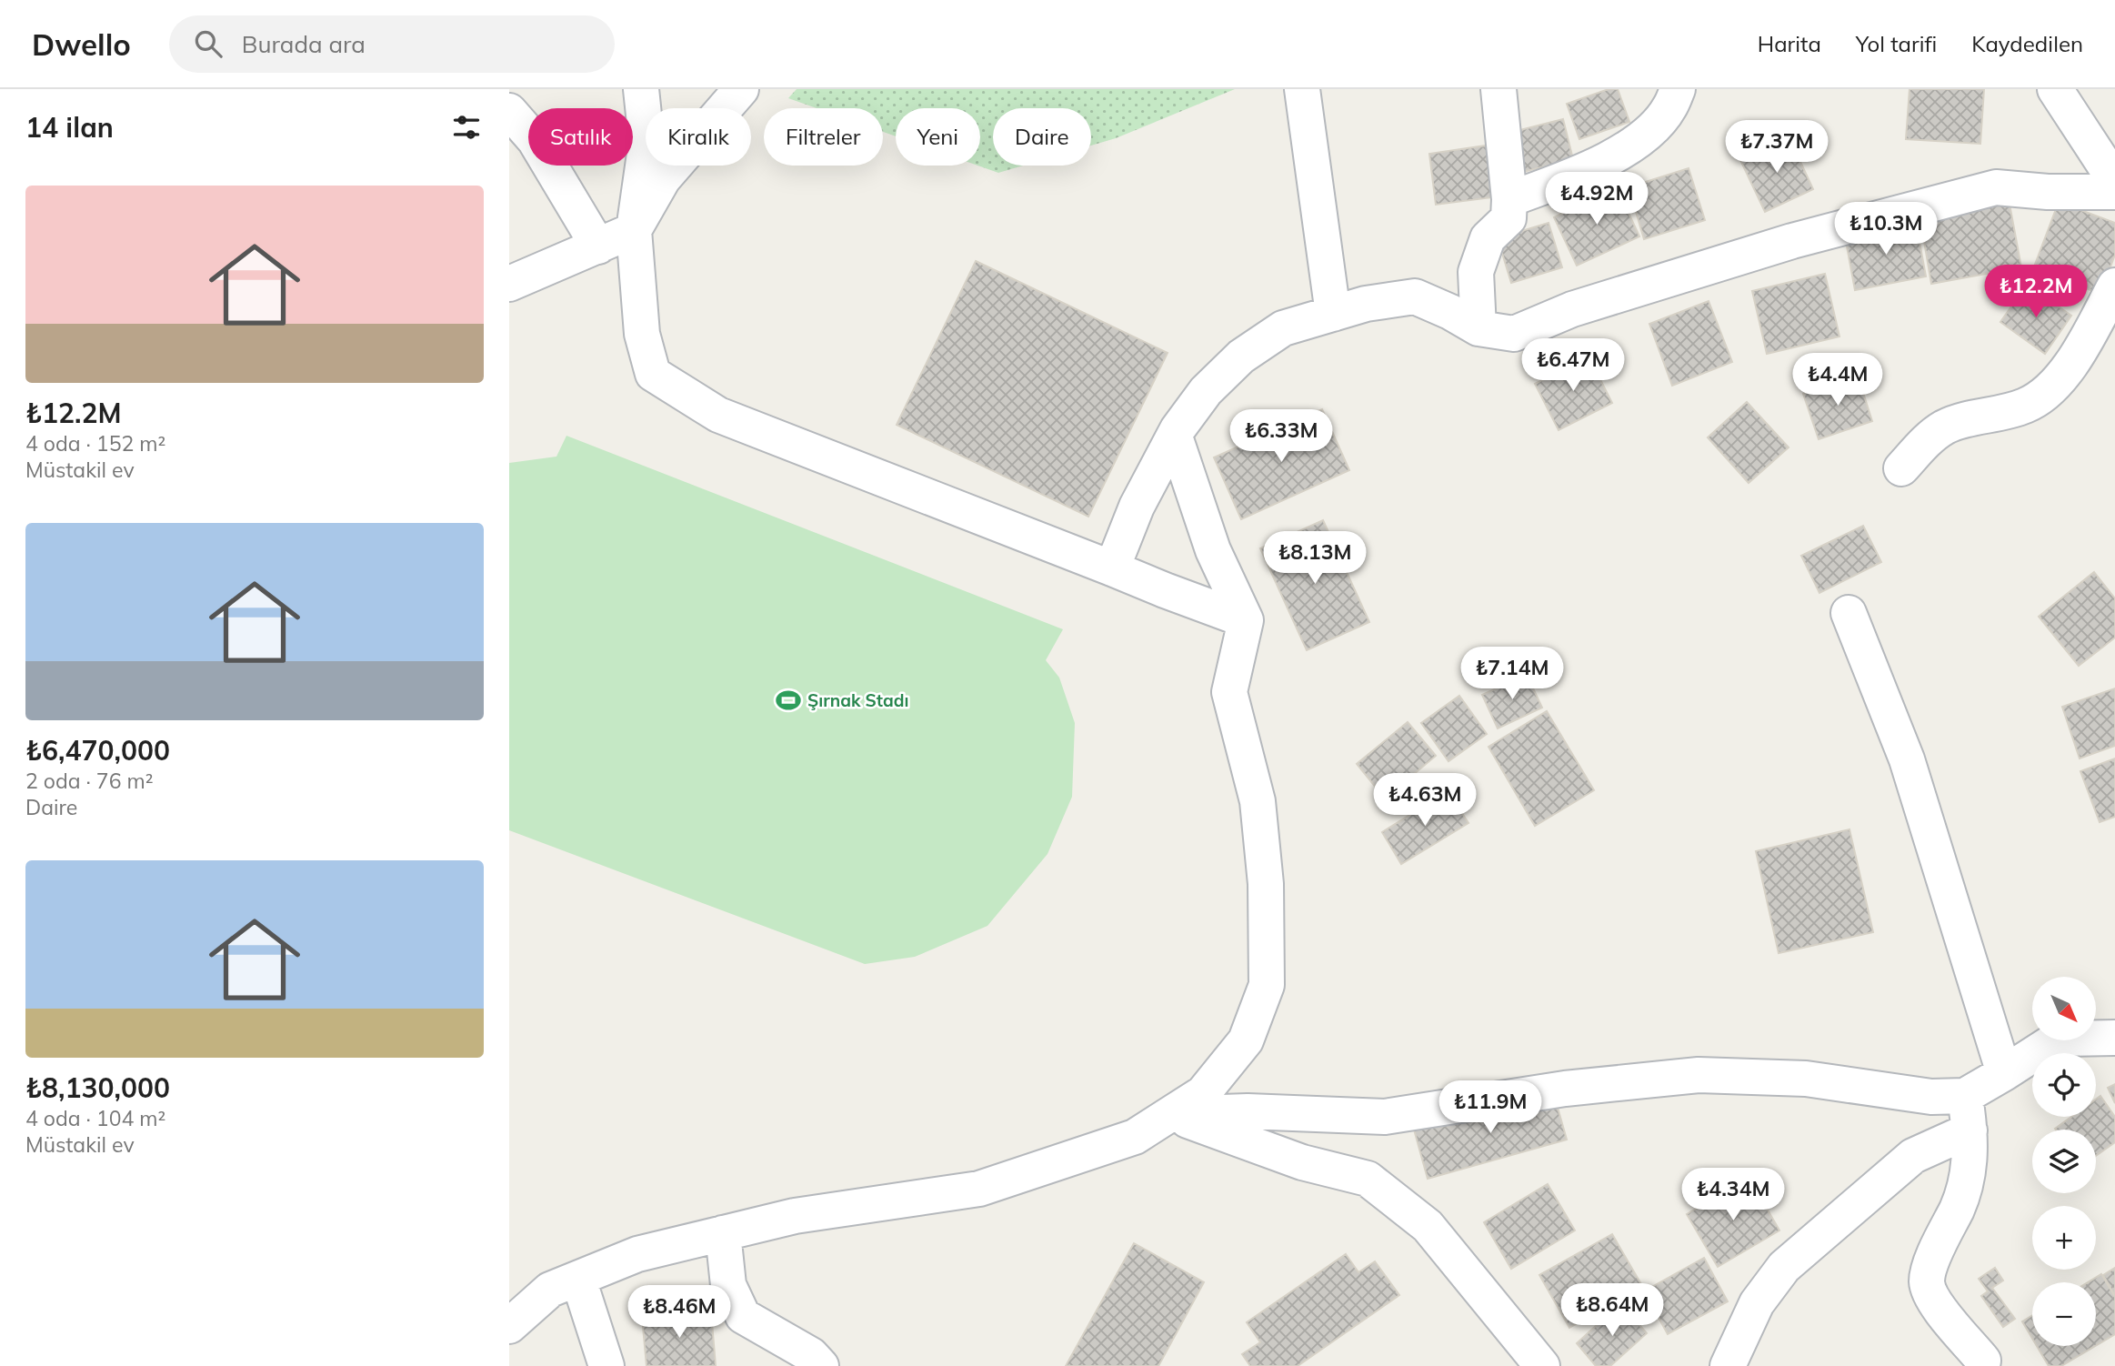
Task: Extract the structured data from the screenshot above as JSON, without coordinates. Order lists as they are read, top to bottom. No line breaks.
{"places":{"sports":["Şırnak Stadı"]},"north":"bottom right","page":{"header":"Dwello","search":"Burada ara","nav":["Harita","Yol tarifi","Kaydedilen"],"heading":"14 ilan","chip":["Satılık","Kiralık","Filtreler","Yeni","Daire"],"price":["₺7.37M","₺4.92M","₺10.3M","₺12.2M","₺6.47M","₺4.4M","₺6.33M","₺8.13M","₺7.14M","₺4.63M","₺11.9M","₺4.34M","₺8.64M","₺8.46M"],"list":[{"name":"₺12.2M","note":"4 oda · 152 m² · Müstakil ev"},{"name":"₺6,470,000","note":"2 oda · 76 m² · Daire"},{"name":"₺8,130,000","note":"4 oda · 104 m² · Müstakil ev"}],"map_buttons":["+","−"]}}
